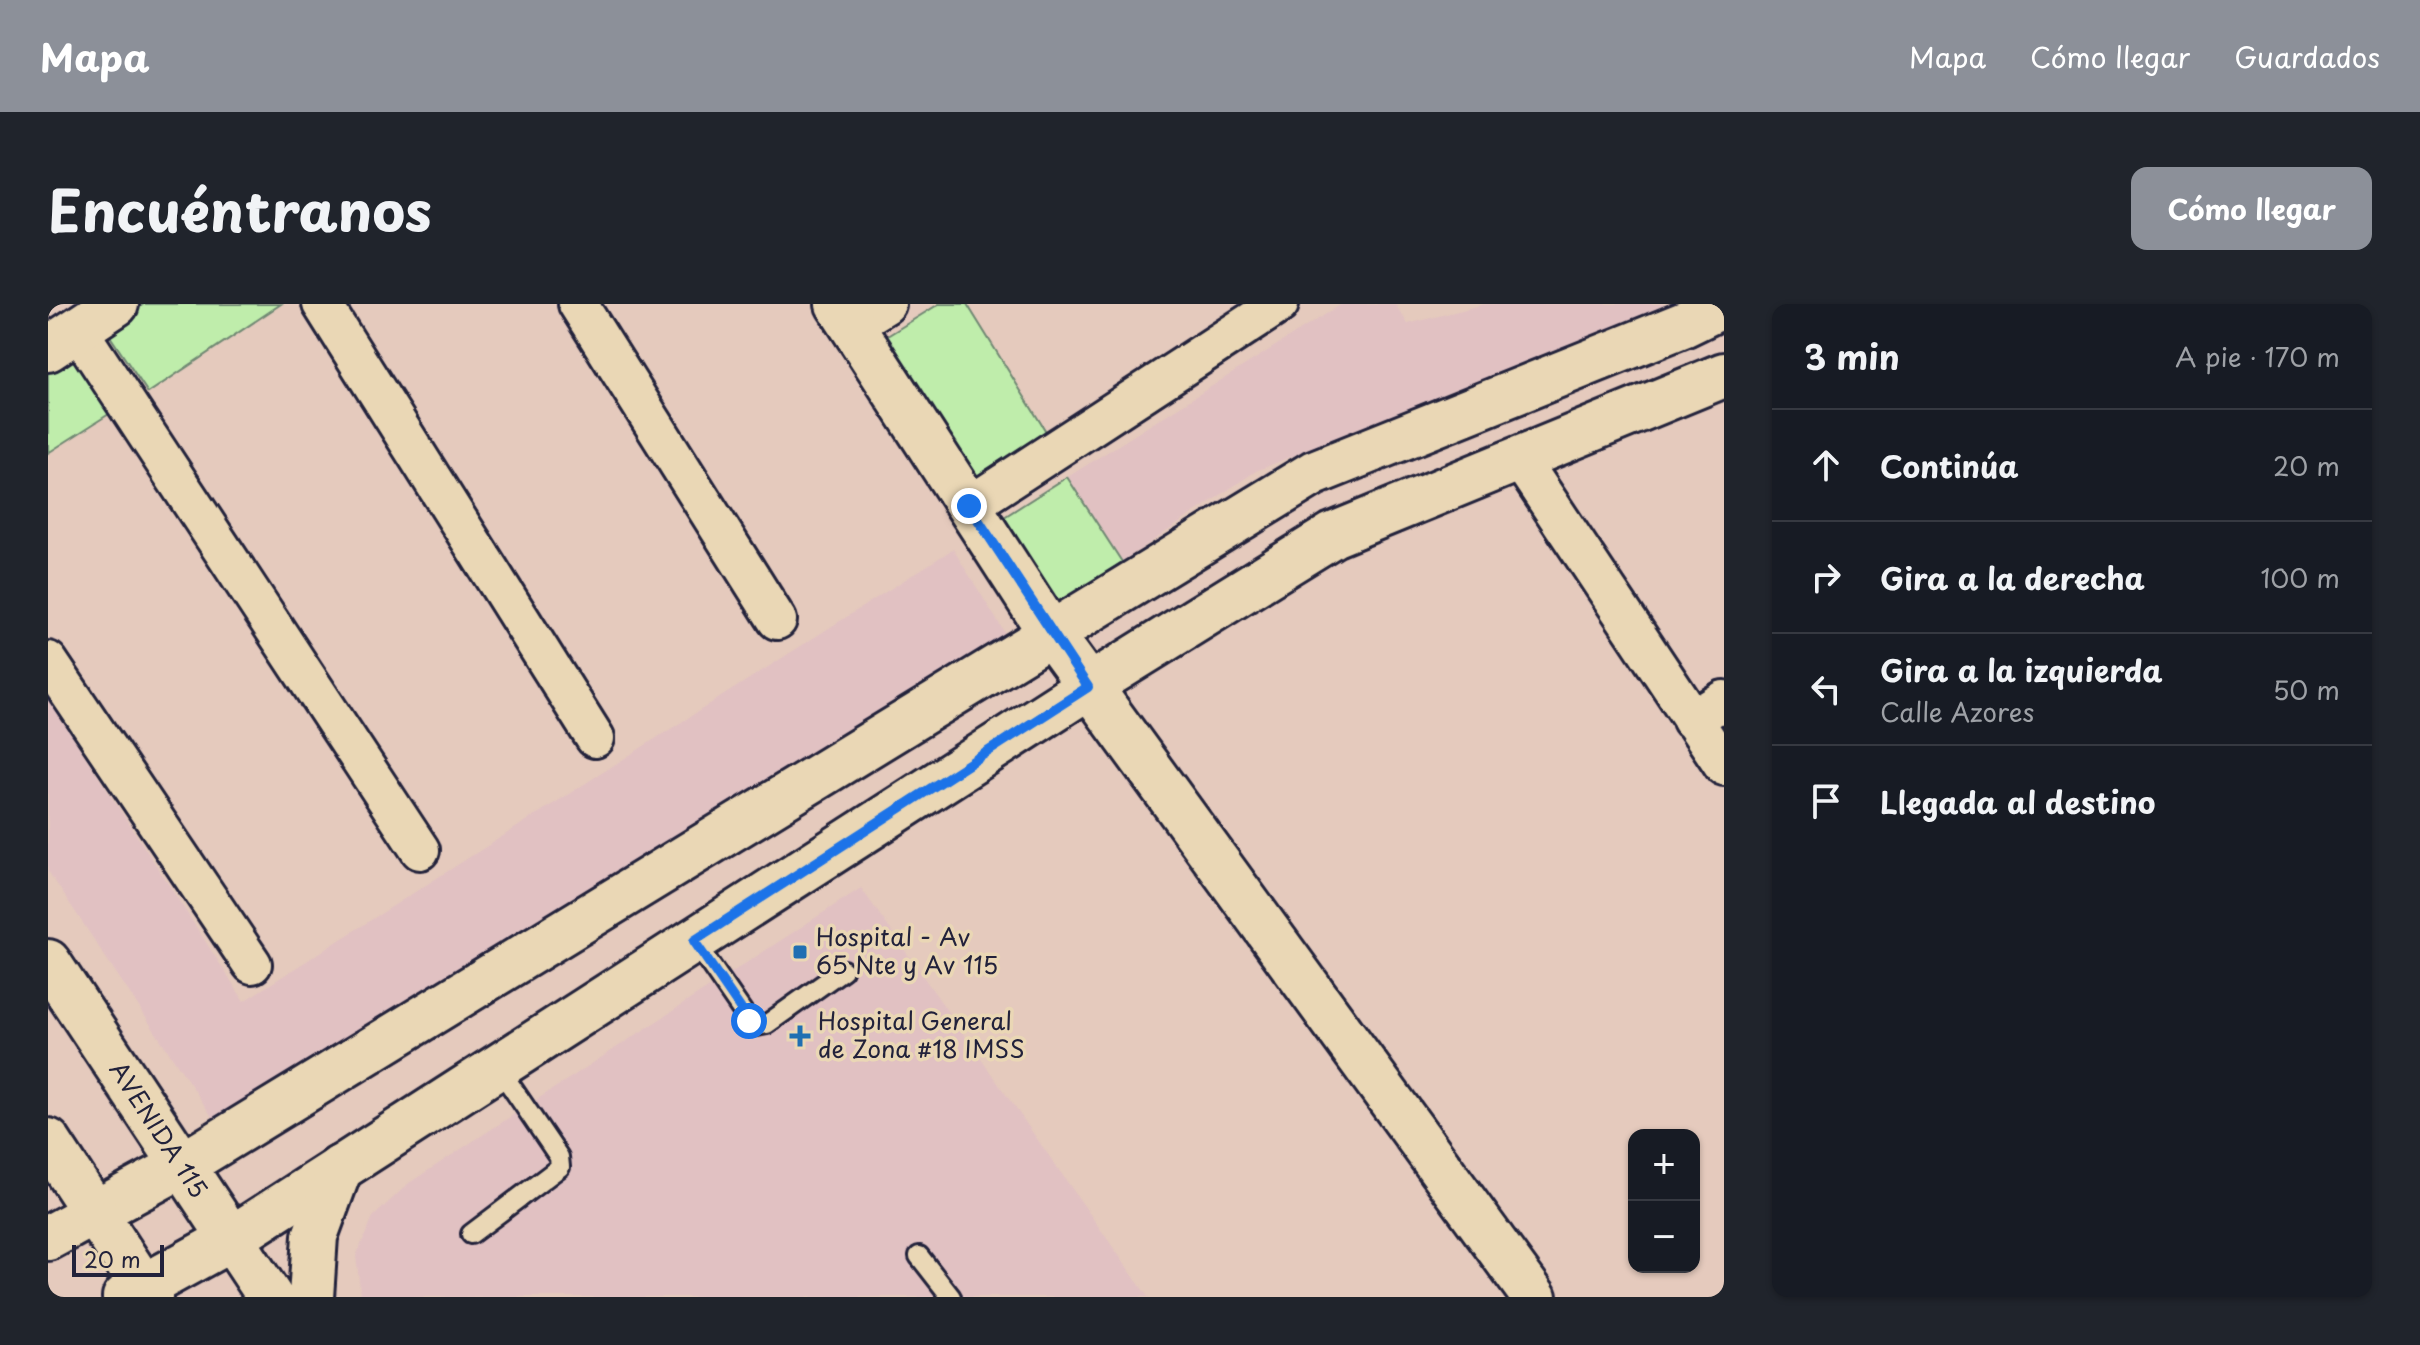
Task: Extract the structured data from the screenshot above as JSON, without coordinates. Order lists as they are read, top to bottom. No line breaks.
{"streets":{"main road":["AVENIDA 115"]},"places":{"transit":["Hospital - Av 65 Nte y Av 115"],"health":["Hospital General de Zona #18 IMSS"]},"scale_bar":"20 m","page":{"header":"Mapa","nav":["Mapa","Cómo llegar","Guardados"],"title":"Encuéntranos","buttons":"Cómo llegar","heading":["3 min","A pie · 170 m"],"list":[["Continúa","20 m"],["Gira a la derecha","100 m"],["Gira a la izquierda","Calle Azores","50 m"],"Llegada al destino"],"map_buttons":["+","−"],"scale":"20 m"}}
